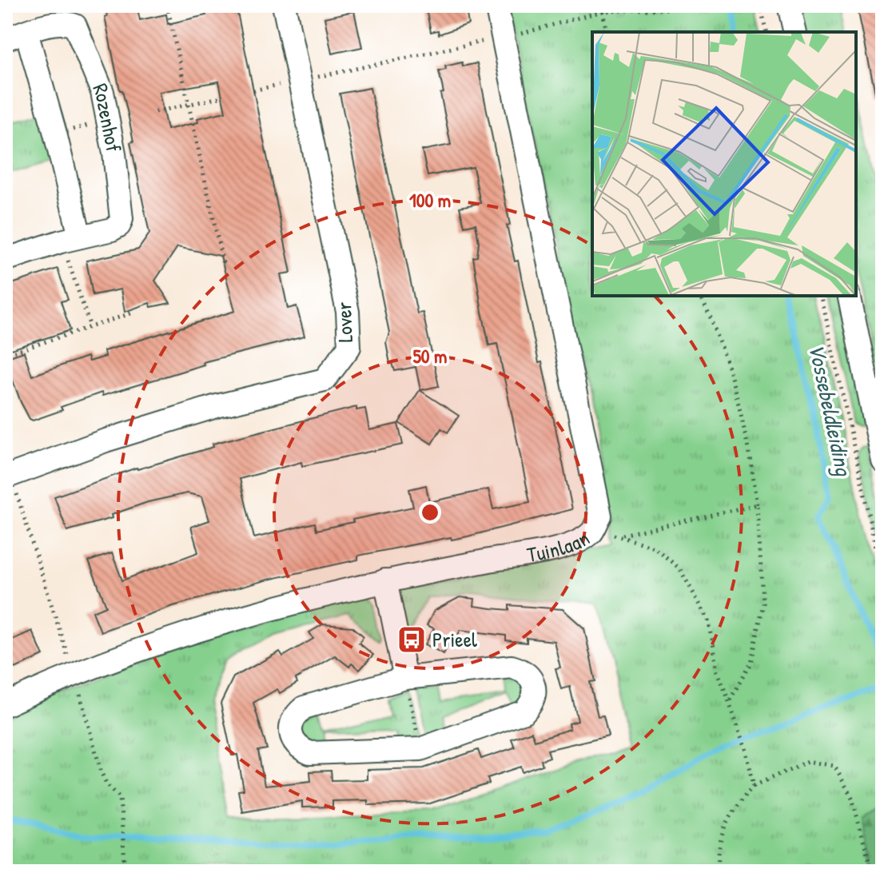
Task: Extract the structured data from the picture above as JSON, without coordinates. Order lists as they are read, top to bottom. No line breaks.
{"streets":{"street":["Rozenhof","Lover","Tuinlaan"]},"water":["Vossebeldleiding"],"places":{"bus stop":["Prieel"]},"rings":["100 m","50 m"]}
